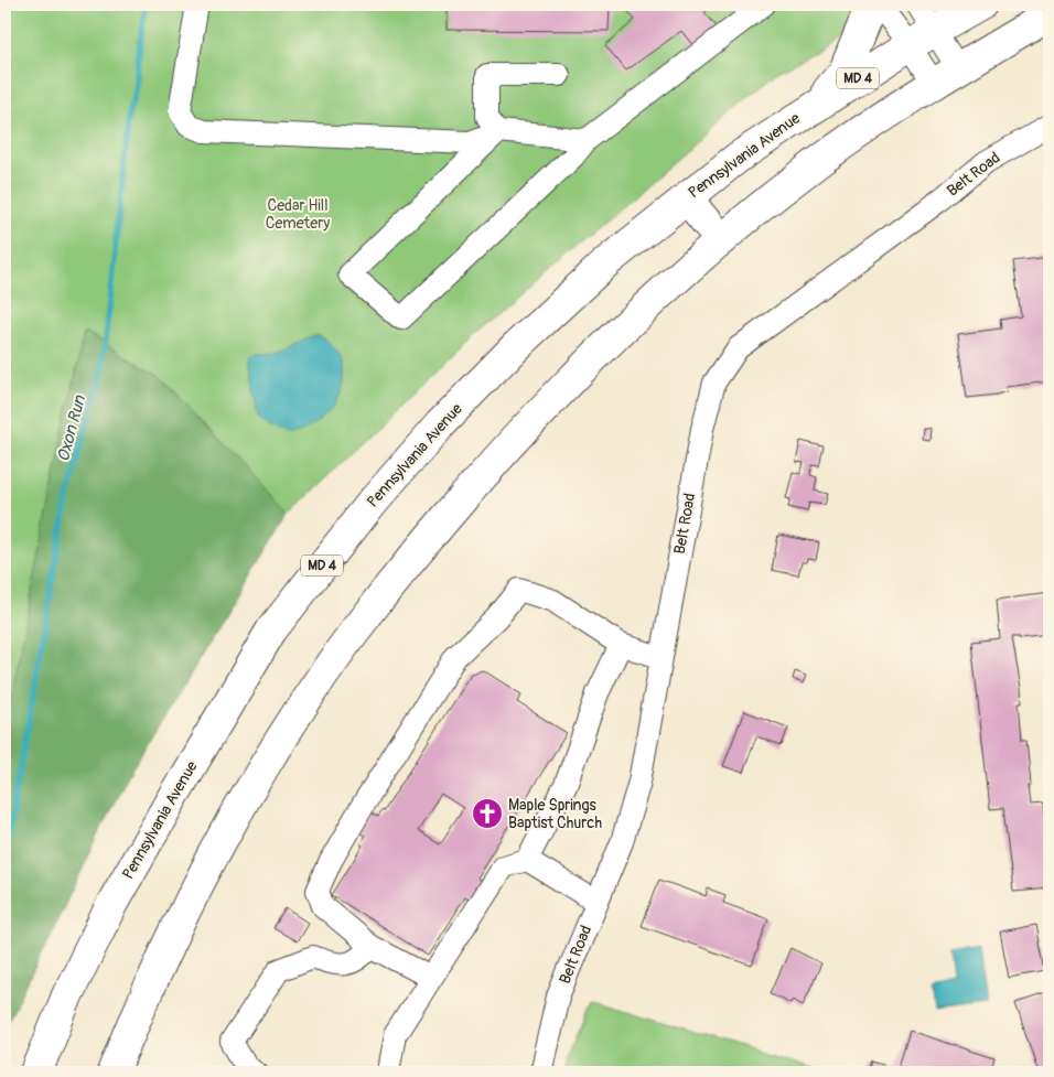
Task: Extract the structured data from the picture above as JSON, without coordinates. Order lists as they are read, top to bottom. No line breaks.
{"streets":{"highway":["MD 4","Pennsylvania Avenue"],"street":["Belt Road"]},"water":["Oxon Run"],"parks":["Cedar Hill Cemetery"],"places":{"church":["Maple Springs Baptist Church"]}}
